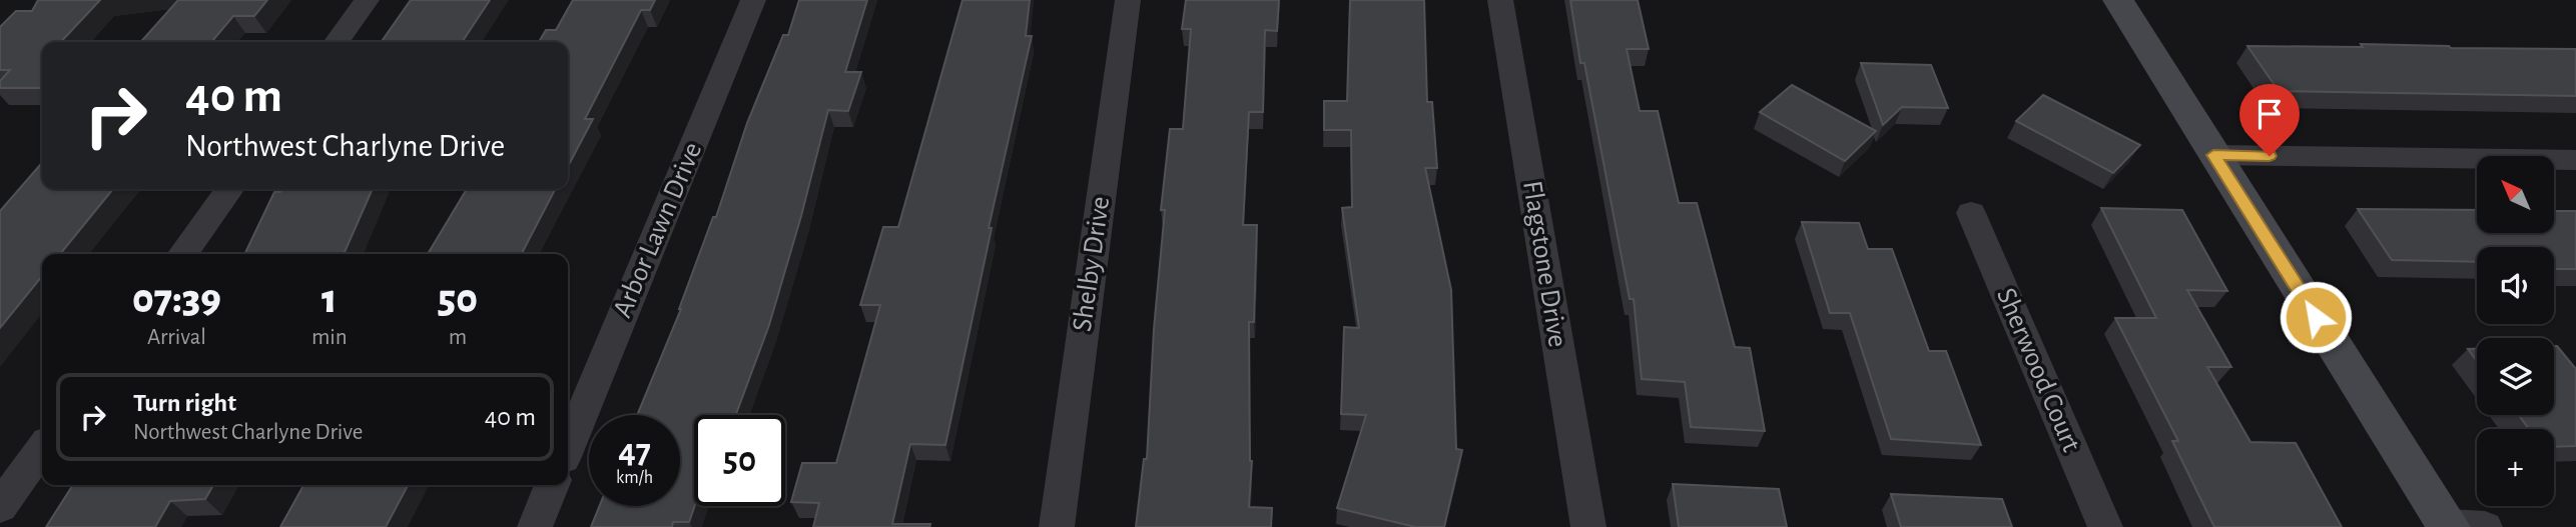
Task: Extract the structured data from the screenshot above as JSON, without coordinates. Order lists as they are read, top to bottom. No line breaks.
{"streets":{"street":["Arbor Lawn Drive","Shelby Drive","Flagstone Drive","Sherwood Court"]},"north":"top left","page":{"turn":["40 m","Northwest Charlyne Drive"],"map_buttons":"+","eta":["07:39","Arrival","1","min","50","m"],"list":[{"name":"Turn right","note":"Northwest Charlyne Drive","value":"40 m"}],"speed":"47 km/h","limit":"50"}}
